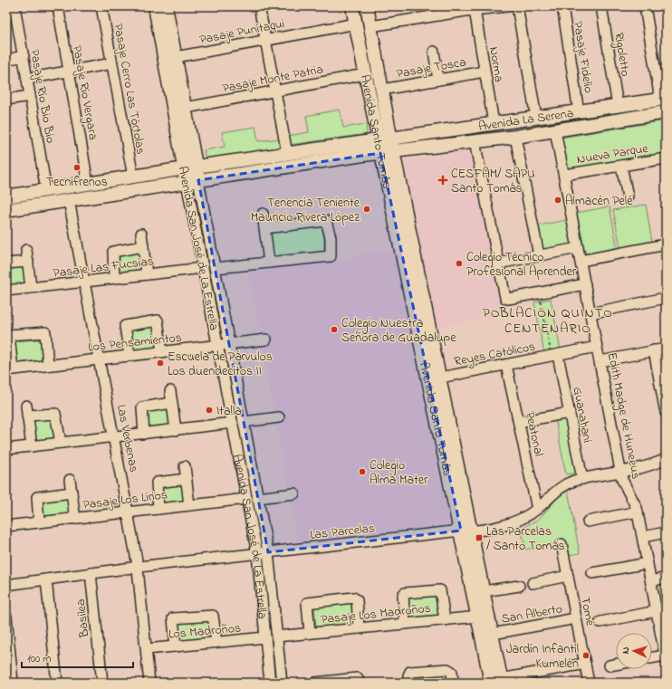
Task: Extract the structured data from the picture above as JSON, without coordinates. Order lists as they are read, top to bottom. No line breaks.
{"streets":{"main road":["Avenida La Serena","Avenida Santo Tomás","Avenida San José de La Estrella"],"street":["Pasaje Punitaqui","Rigoletto","Pasaje Fidelio","Norma","Pasaje Tosca","Pasaje Monte Patria","Pasaje Cerro Las Tórtolas","Pasaje Río Vergara","Pasaje Río Bio Bio","Nueva Parque","Pasaje Las Fucsias","Los Pensamientos","Reyes Católicos","Guanahani","Edith Madge de Huneeus","Peatonal","Las Verbenas","Pasaje Los Lirios","Las Parcelas","Tomé","Pasaje Los Madroños","San Alberto","Basilea","Los Madroños"]},"crossings":[["Pasaje Punitaqui","Avenida Santo Tomás"],["Pasaje Punitaqui","Avenida San José de La Estrella"],["Rigoletto","Avenida La Serena"],["Pasaje Fidelio","Avenida La Serena"],["Norma","Pasaje Tosca"],["Norma","Avenida La Serena"],["Pasaje Tosca","Avenida Santo Tomás"],["Pasaje Monte Patria","Avenida Santo Tomás"],["Pasaje Monte Patria","Avenida San José de La Estrella"],["Pasaje Cerro Las Tórtolas","Avenida La Serena"],["Pasaje Río Vergara","Avenida La Serena"],["Pasaje Río Bio Bio","Avenida La Serena"],["Avenida La Serena","Avenida Santo Tomás"],["Avenida La Serena","Avenida San José de La Estrella"],["Avenida La Serena","Edith Madge de Huneeus"],["Avenida La Serena","Las Verbenas"],["Avenida Santo Tomás","Reyes Católicos"],["Avenida Santo Tomás","Las Parcelas"],["Avenida Santo Tomás","Pasaje Los Madroños"],["Avenida Santo Tomás","San Alberto"],["Nueva Parque","Edith Madge de Huneeus"],["Avenida San José de La Estrella","Pasaje Las Fucsias"],["Avenida San José de La Estrella","Los Pensamientos"],["Avenida San José de La Estrella","Pasaje Los Lirios"],["Avenida San José de La Estrella","Las Parcelas"],["Avenida San José de La Estrella","Pasaje Los Madroños"],["Avenida San José de La Estrella","Los Madroños"],["Pasaje Las Fucsias","Las Verbenas"],["Los Pensamientos","Las Verbenas"],["Reyes Católicos","Guanahani"],["Reyes Católicos","Edith Madge de Huneeus"],["Reyes Católicos","Peatonal"],["Guanahani","Las Parcelas"],["Edith Madge de Huneeus","Las Parcelas"],["Peatonal","Las Parcelas"],["Las Verbenas","Pasaje Los Lirios"],["Las Verbenas","Las Parcelas"],["Las Verbenas","Los Madroños"],["Las Parcelas","Basilea"],["Tomé","San Alberto"]],"districts":["POBLACIÓN QUINTO CENTENARIO"],"places":{"other":["Tecnifrenos","Almacén Pelé","Tenencia Teniente Mauricio Rivera López","Colegio Técnico Profesional Aprender","Colegio Nuestra Señora de Guadalupe","Escuela de Párvulos Los duendecitos II","Italla","Colegio Alma Mater","Jardín Infantil Kumelén"],"health":["CESFAM/ SAPU Santo Tomás"],"transit":["Las Parcelas / Santo Tomás"]},"scale_bar":"100 m","north":"left"}
